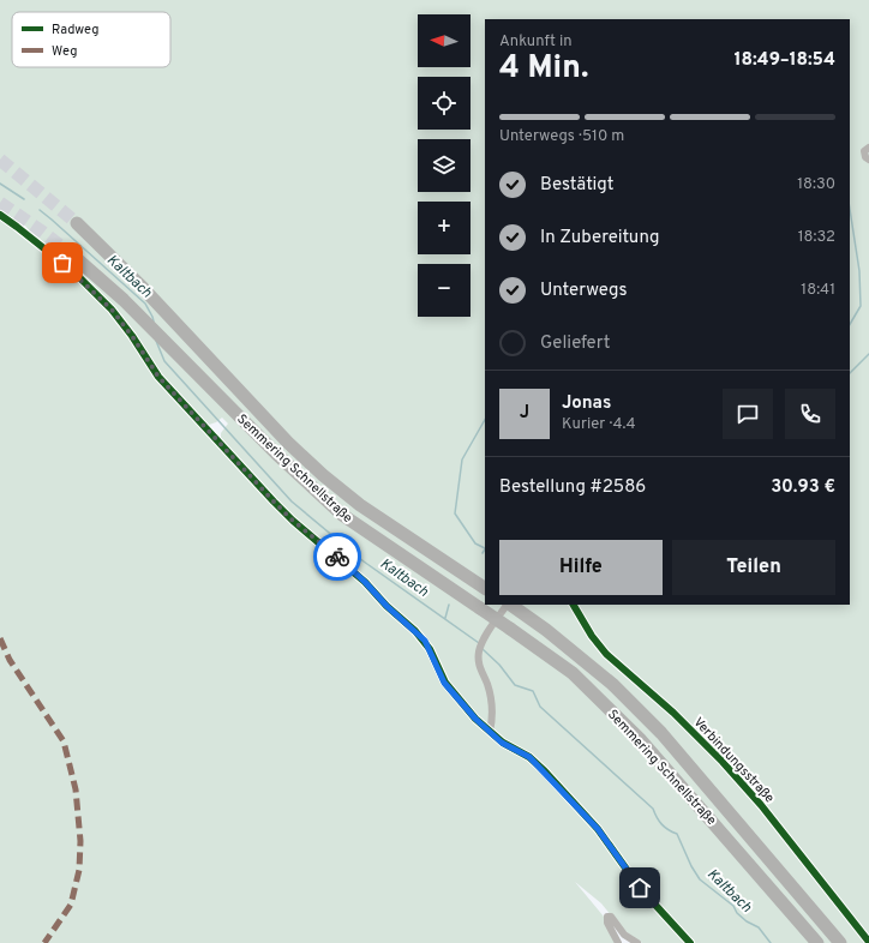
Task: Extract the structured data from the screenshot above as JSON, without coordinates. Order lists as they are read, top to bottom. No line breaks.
{"streets":{"highway":["Semmering Schnellstraße"],"street":["Verbindungsstraße"]},"water":["Kaltbach"],"legend":["Radweg","Weg"],"north":"left","page":{"map_buttons":["+","−"],"heading":["4 Min.","Ankunft in","18:49–18:54"],"panel":["Jonas","Kurier · 4.4","Bestellung #2586","30.93 €"],"bar":"Unterwegs · 510 m","list":[["Bestätigt","18:30"],["In Zubereitung","18:32"],["Unterwegs","18:41"],"Geliefert"],"round":"J","buttons":["Hilfe","Teilen"]}}
